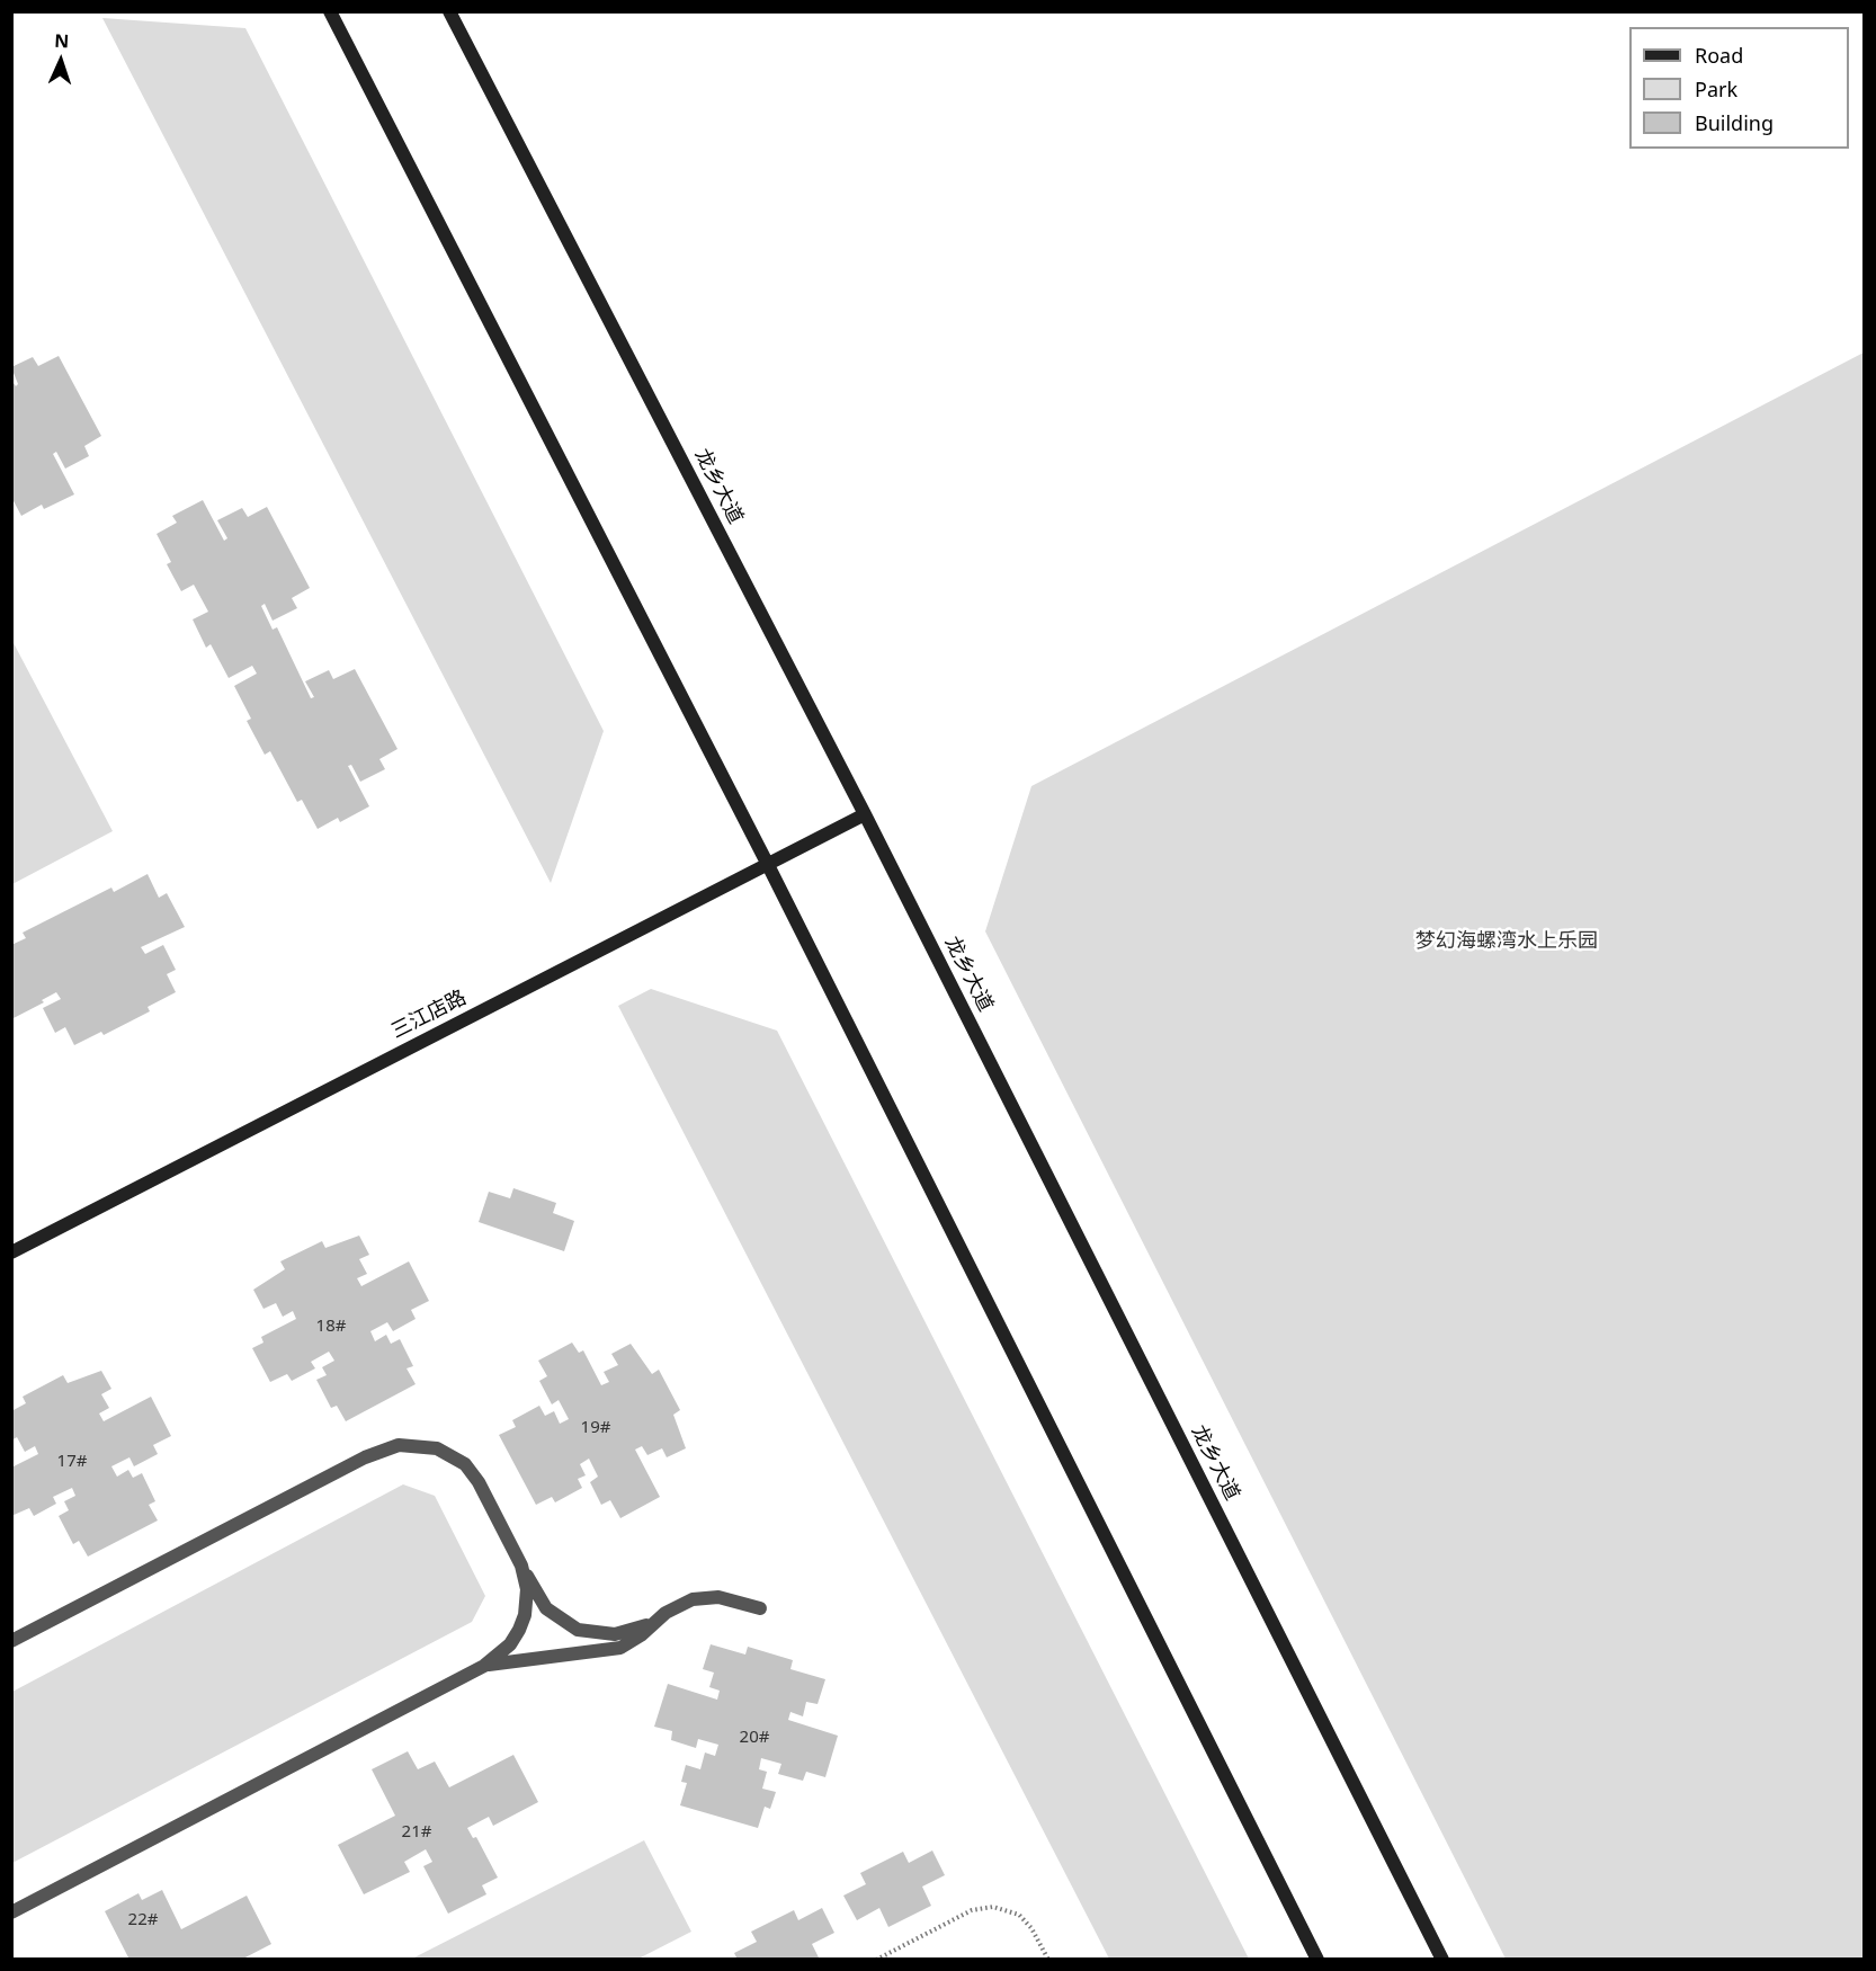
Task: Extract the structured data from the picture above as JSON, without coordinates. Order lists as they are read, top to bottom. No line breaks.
{"streets":{"main road":["龙乡大道","三江店路"]},"crossings":[["龙乡大道","三江店路"]],"parks":["梦幻海螺湾水上乐园"],"house_numbers":["18#","19#","17#","20#","21#","22#"],"legend":["Road","Park","Building"],"north":"top"}
